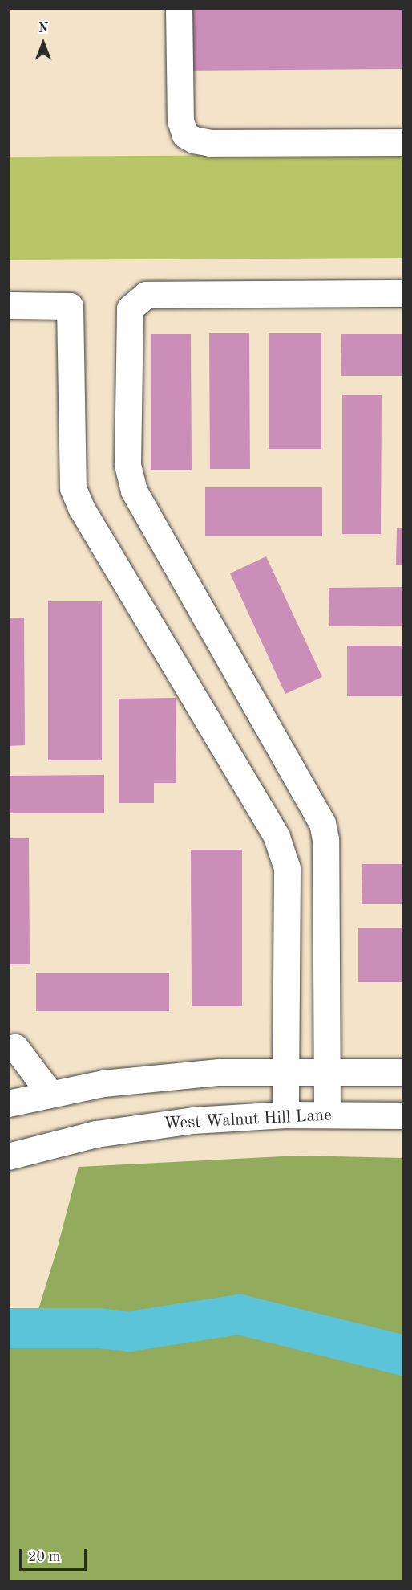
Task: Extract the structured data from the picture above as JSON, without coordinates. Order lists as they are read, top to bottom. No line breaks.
{"streets":{"main road":["West Walnut Hill Lane"]},"scale_bar":"20 m","north":"top"}
